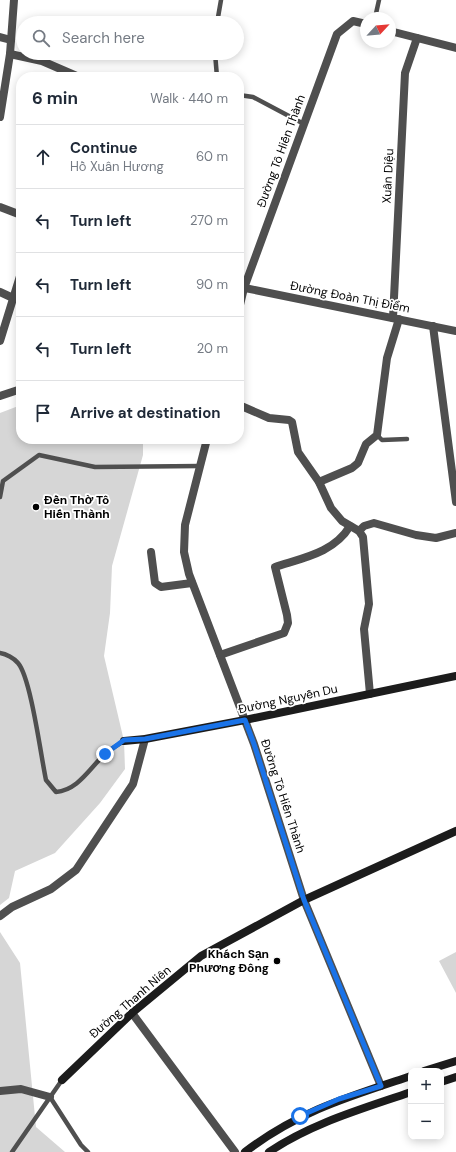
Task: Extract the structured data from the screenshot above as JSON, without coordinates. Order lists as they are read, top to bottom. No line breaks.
{"streets":{"street":["Đường Tô Hiến Thành","Xuân Diệu","Đường Đoàn Thị Điểm","Đường Nguyễn Du","Đường Thanh Niên"]},"crossings":[["Đường Tô Hiến Thành","Đường Nguyễn Du"],["Đường Tô Hiến Thành","Đường Thanh Niên"],["Xuân Diệu","Đường Đoàn Thị Điểm"]],"places":["Đền Thờ Tô Hiến Thành","Khách Sạn Phương Đông"],"north":"top right","page":{"search":"Search here","heading":["6 min","Walk · 440 m"],"list":[["Continue","Hồ Xuân Hương","60 m"],["Turn left","270 m"],["Turn left","90 m"],["Turn left","20 m"],"Arrive at destination"],"map_buttons":["+","−"]}}
